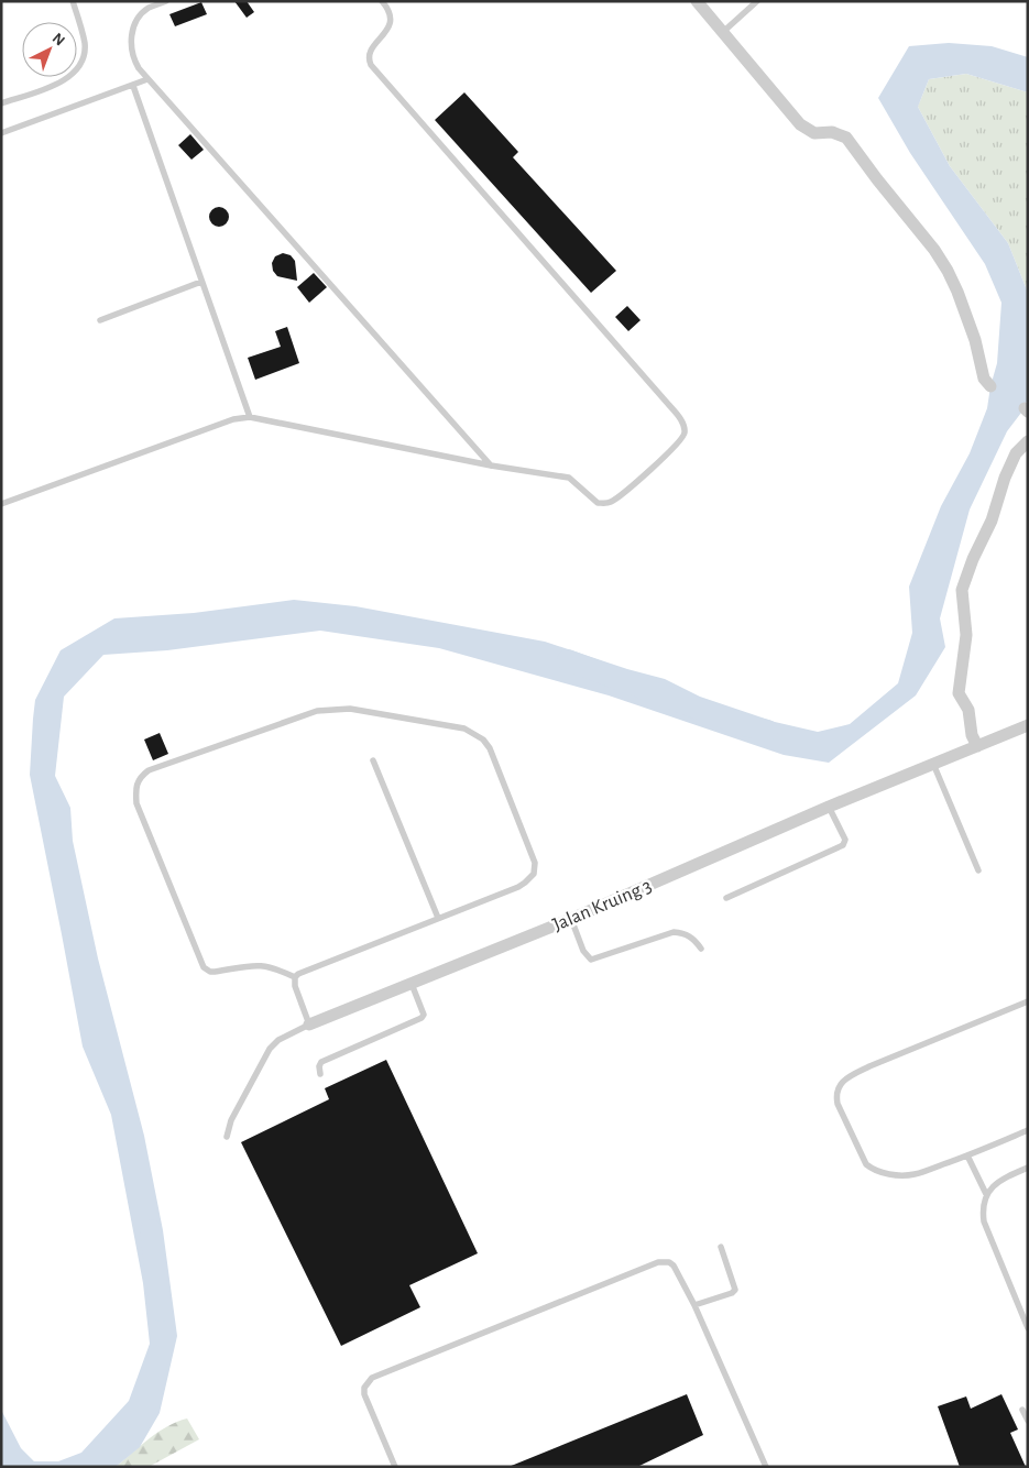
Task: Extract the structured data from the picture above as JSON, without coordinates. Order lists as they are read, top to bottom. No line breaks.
{"streets":{"street":["Jalan Kruing 3"]},"north":"top right"}
